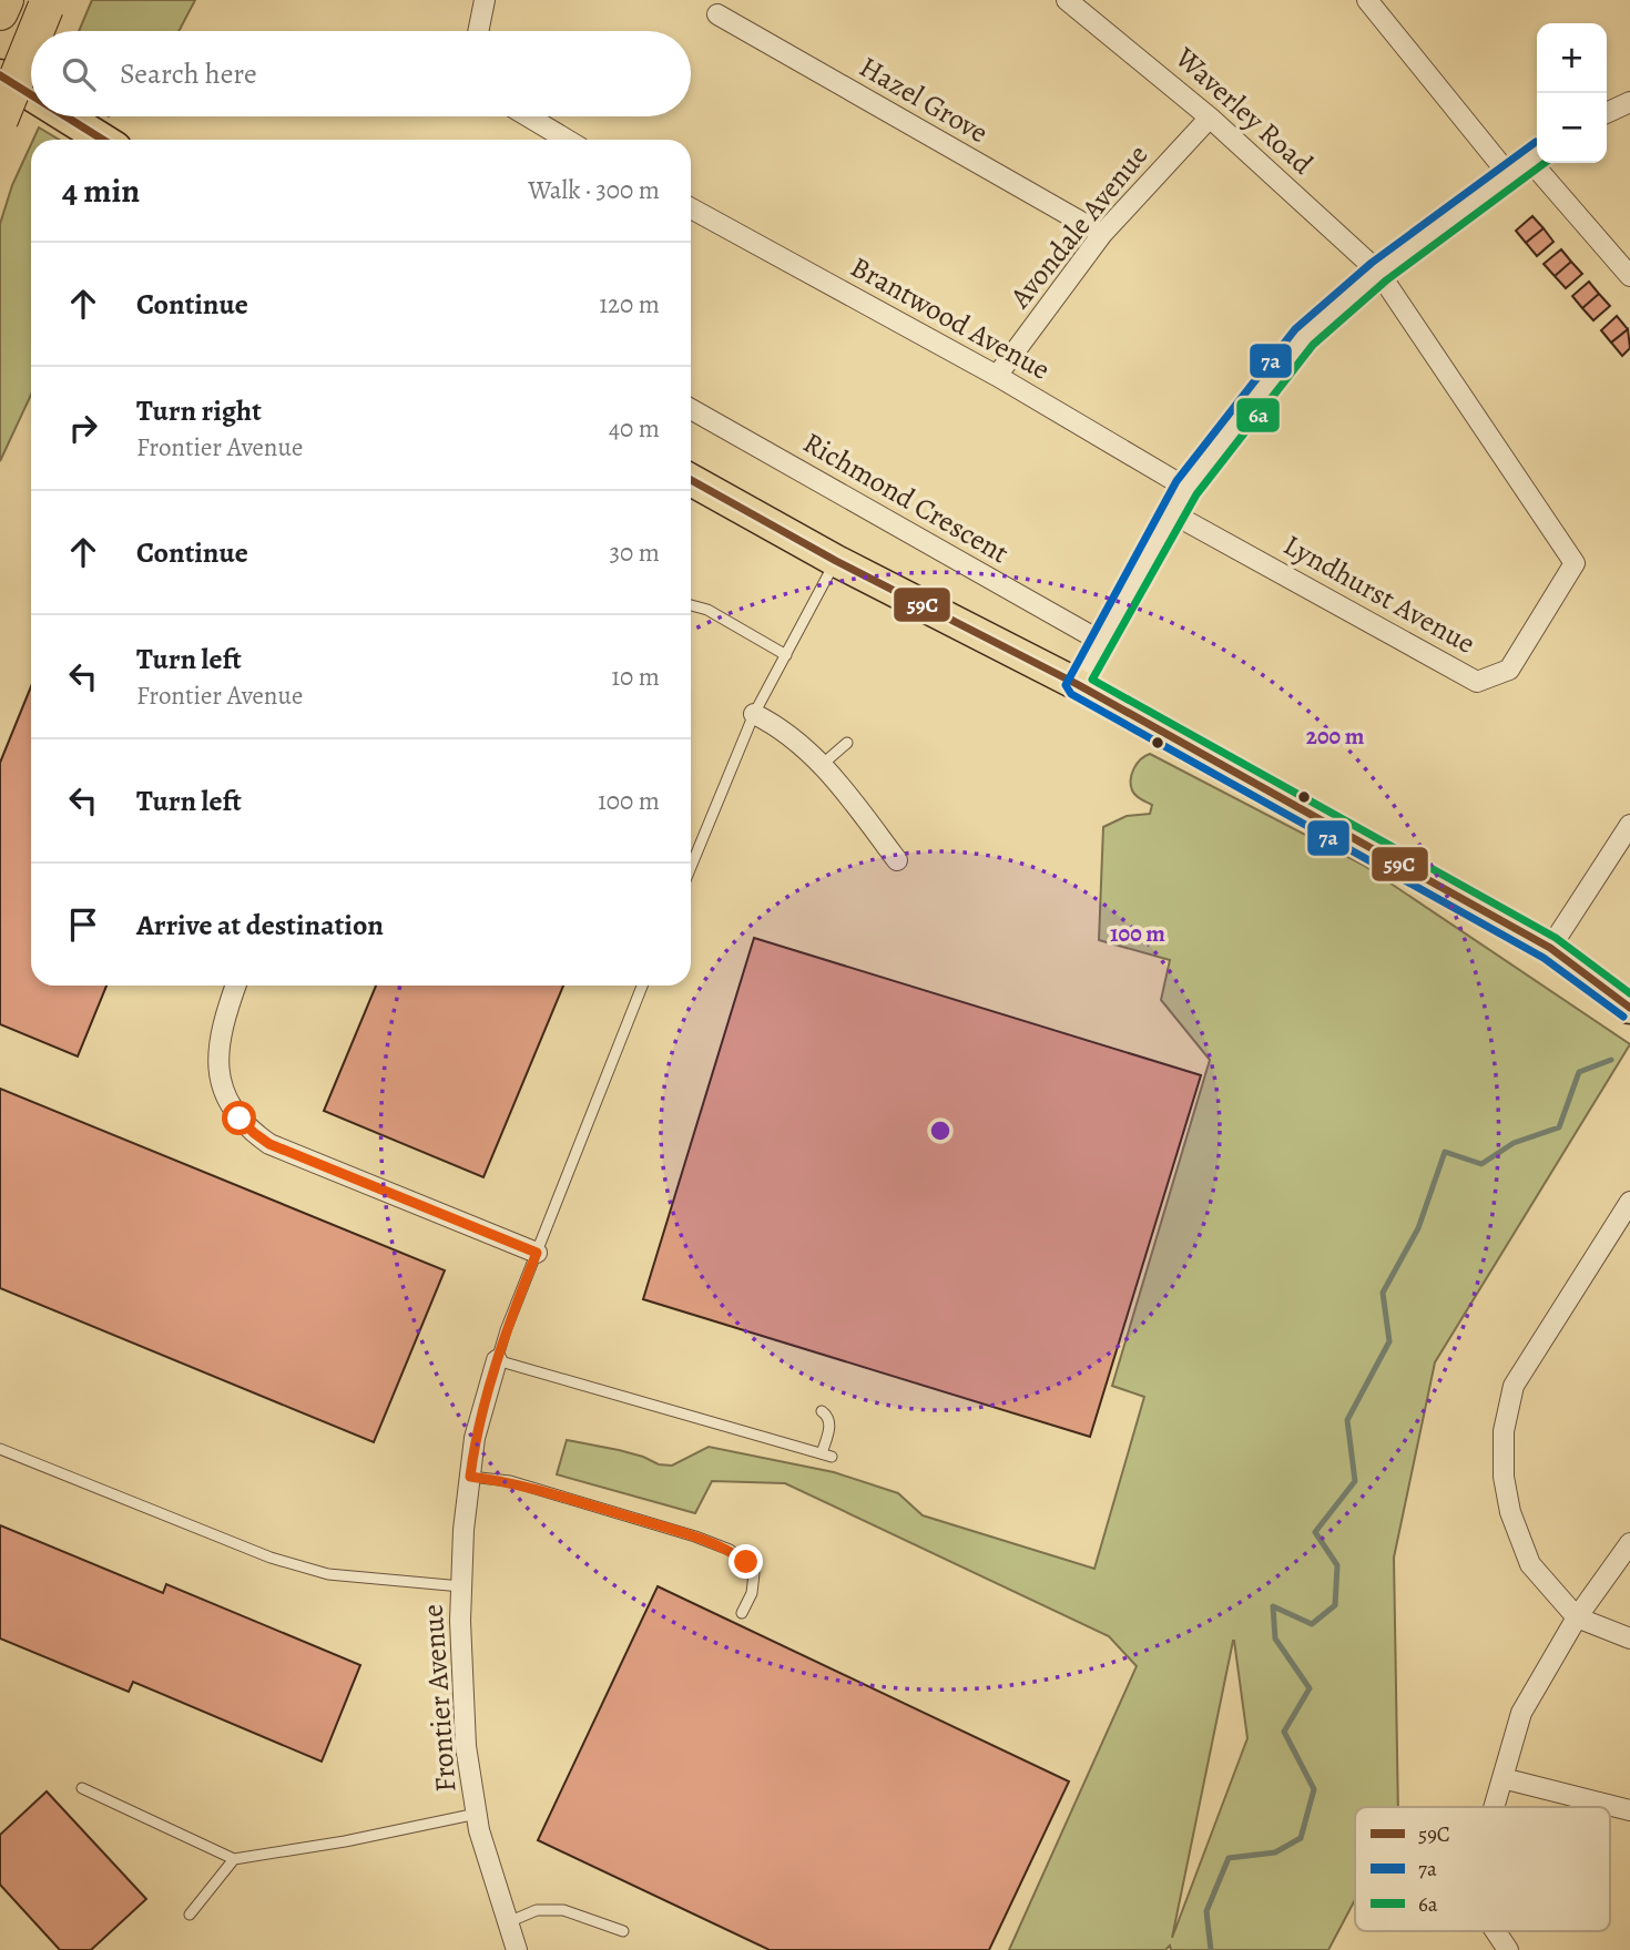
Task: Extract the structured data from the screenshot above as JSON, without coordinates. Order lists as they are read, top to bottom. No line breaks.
{"streets":{"street":["Hazel Grove","Waverley Road","Avondale Avenue","Brantwood Avenue","Richmond Crescent","Lyndhurst Avenue","Frontier Avenue"]},"crossings":[["Hazel Grove","Avondale Avenue"],["Waverley Road","Avondale Avenue"],["Waverley Road","Lyndhurst Avenue"],["Avondale Avenue","Brantwood Avenue"]],"lines":["transit line 59C","transit line 7a","transit line 6a"],"legend":["59C","7a","6a"],"page":{"map_buttons":["+","−"],"search":"Search here","heading":["4 min","Walk · 300 m"],"list":[["Continue","120 m"],["Turn right","Frontier Avenue","40 m"],["Continue","30 m"],["Turn left","Frontier Avenue","10 m"],["Turn left","100 m"],"Arrive at destination"]},"rings":["200 m","100 m"]}
